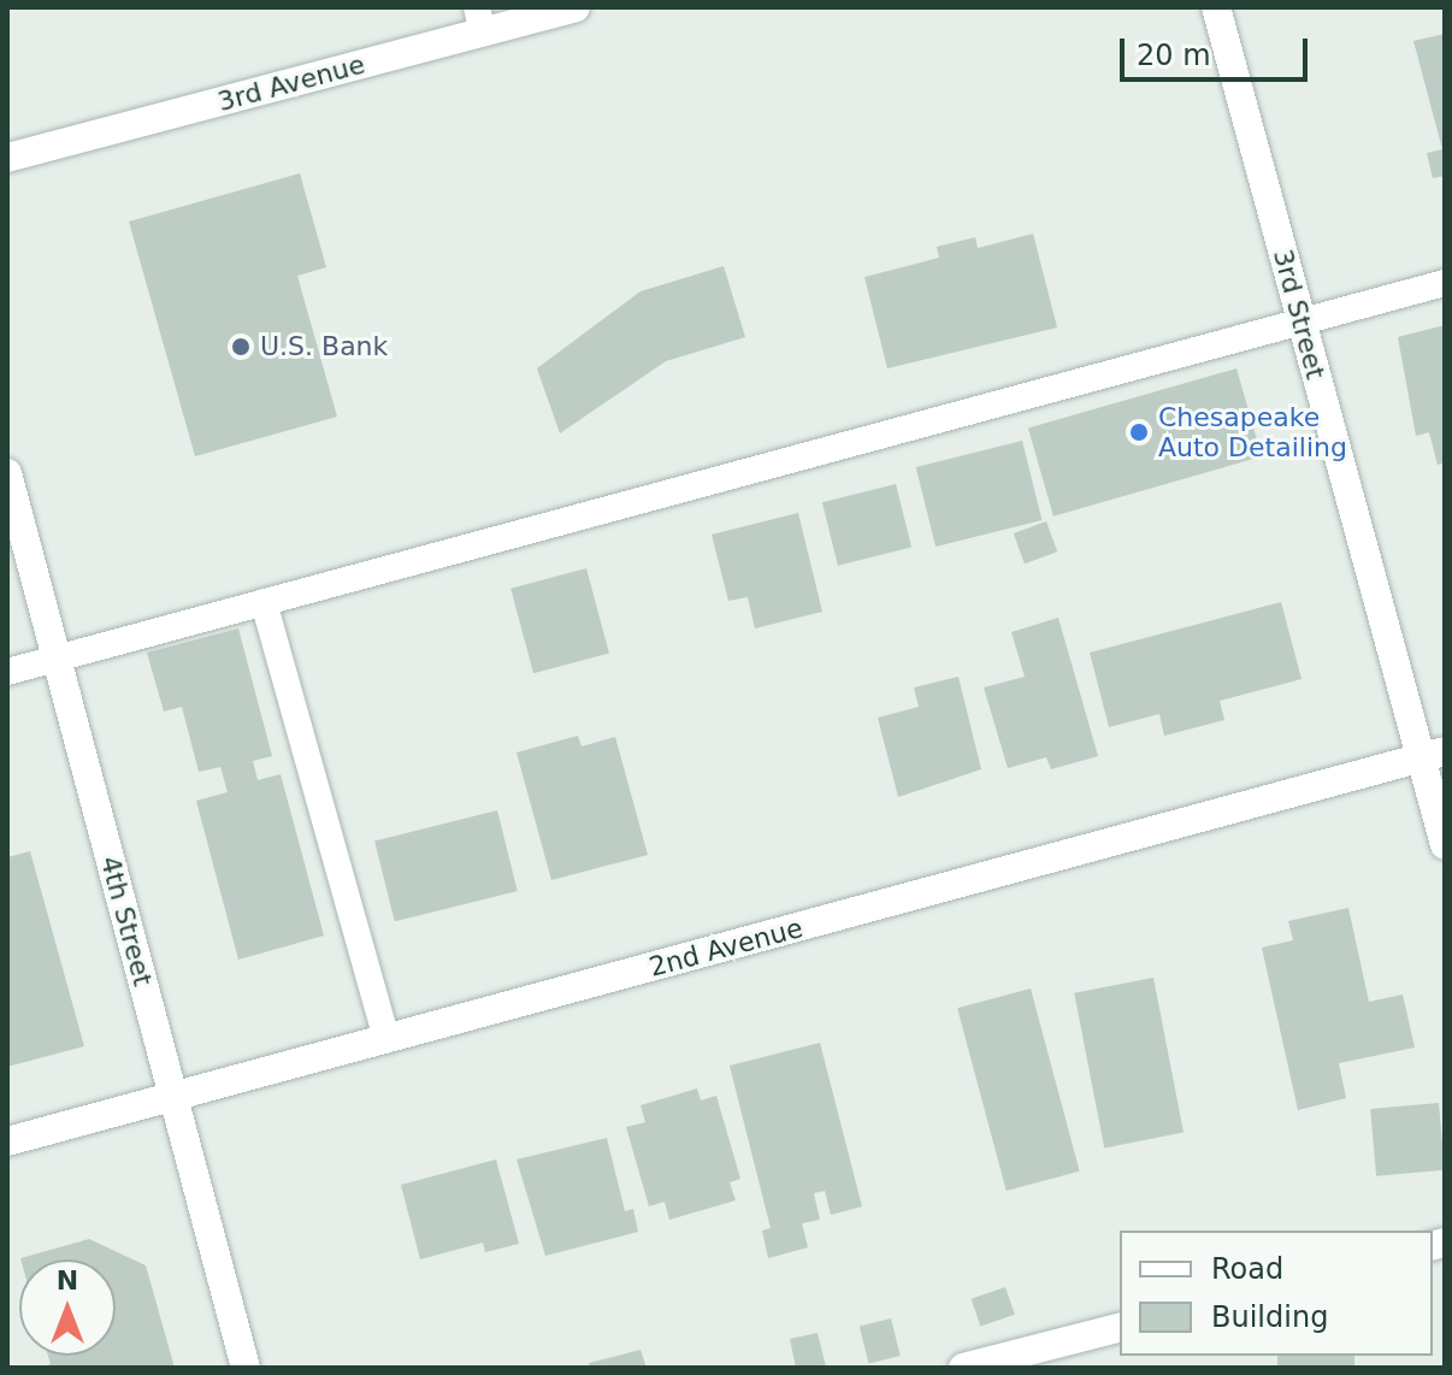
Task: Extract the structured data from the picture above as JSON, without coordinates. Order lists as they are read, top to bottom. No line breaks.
{"streets":{"street":["3rd Avenue","3rd Street","4th Street","2nd Avenue"]},"crossings":[["3rd Street","2nd Avenue"],["4th Street","2nd Avenue"]],"places":["U.S. Bank","Chesapeake Auto Detailing"],"legend":["Road","Building"],"scale_bar":"20 m","north":"top"}
